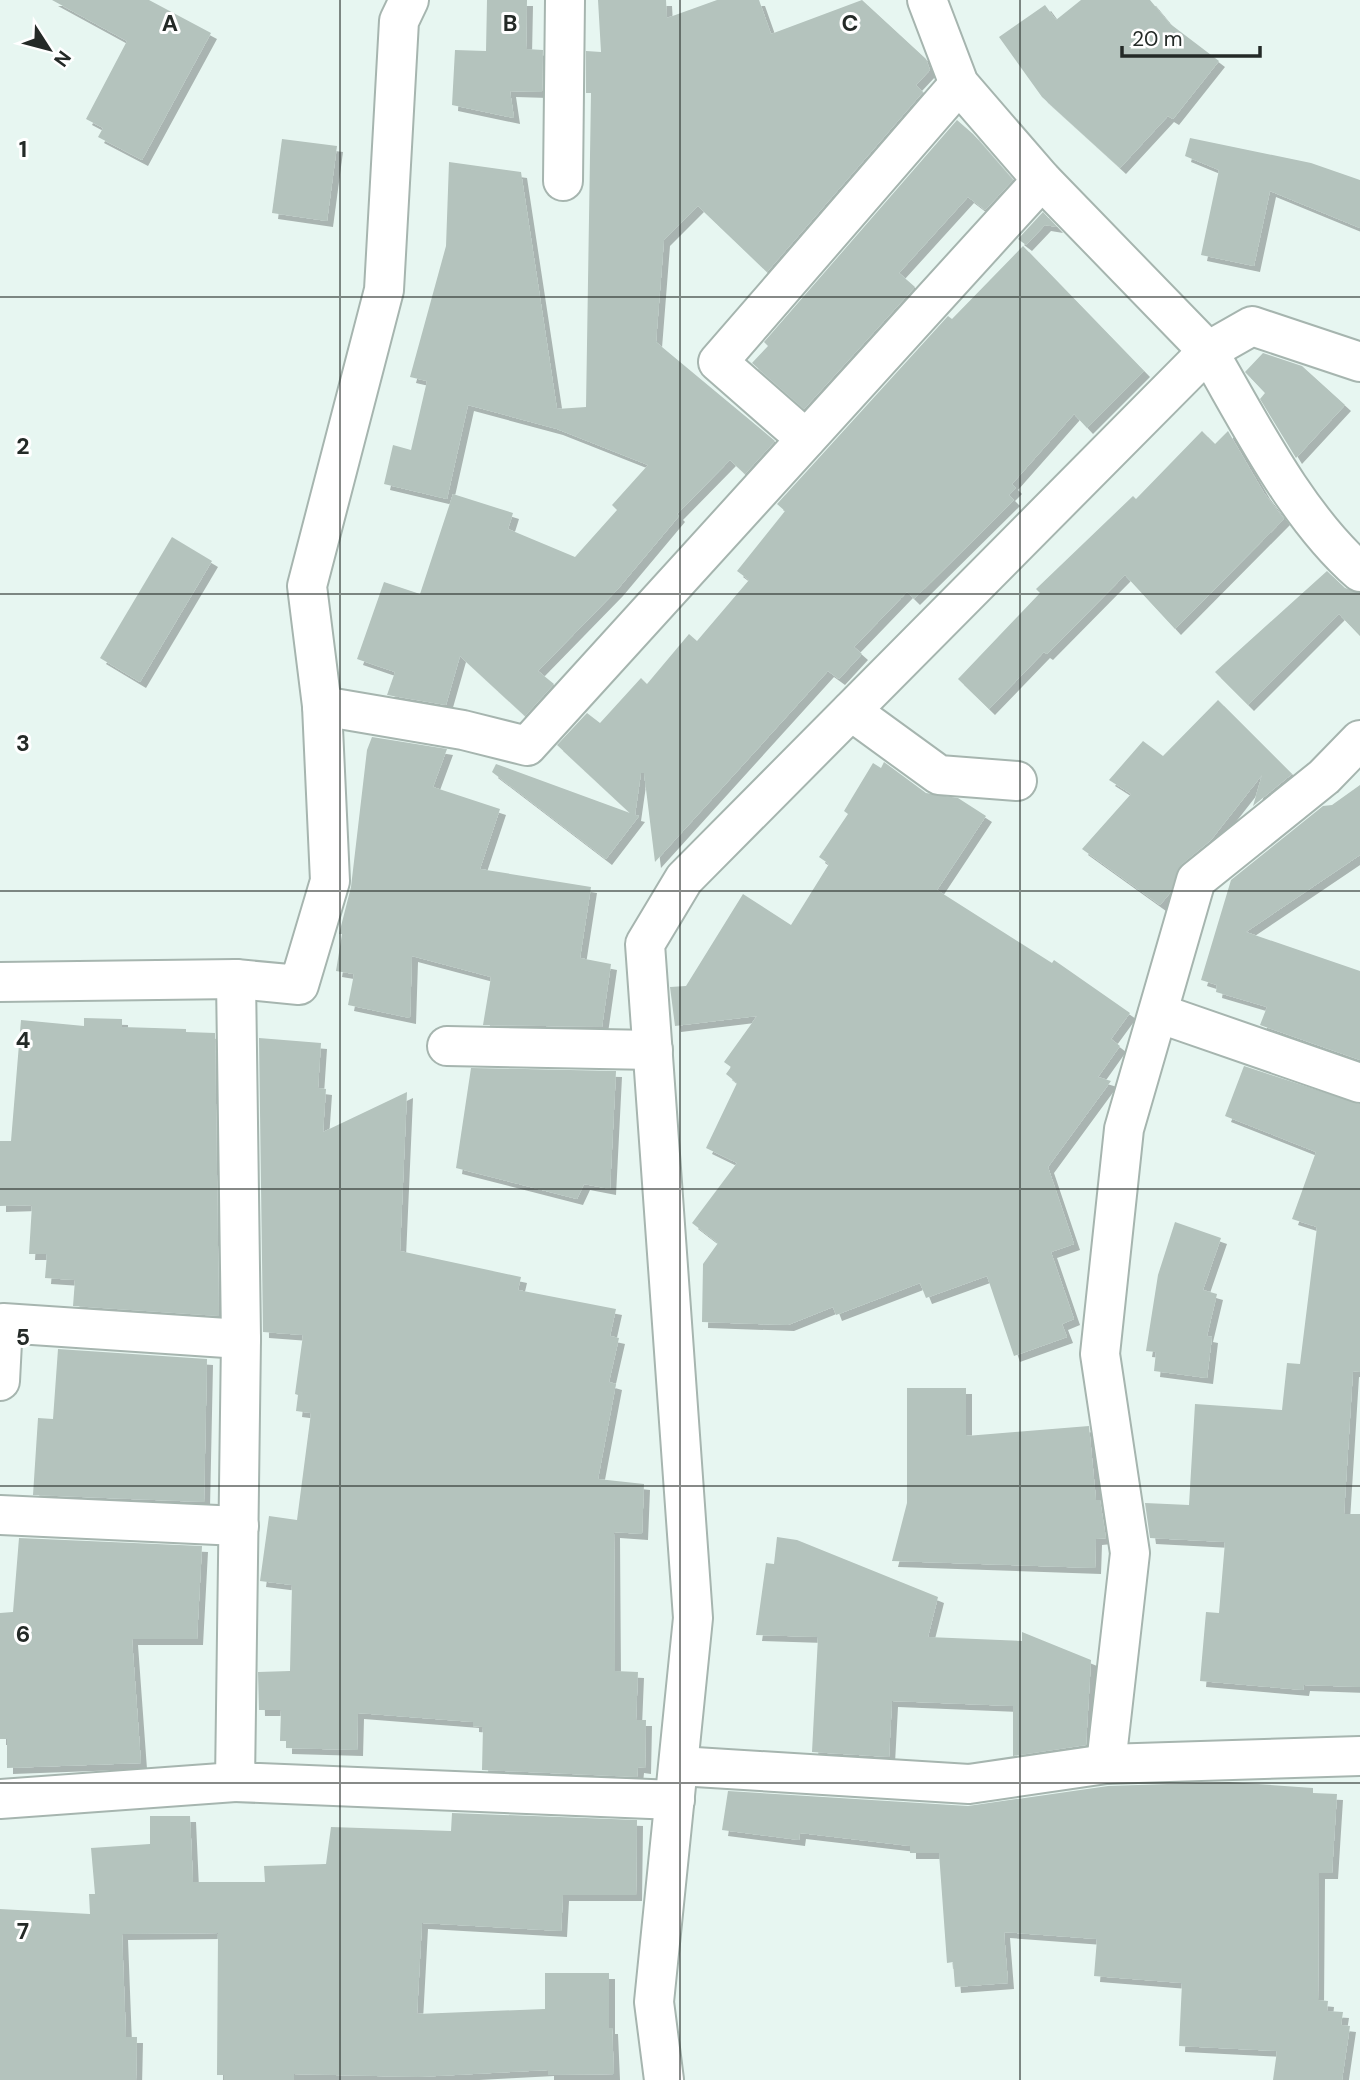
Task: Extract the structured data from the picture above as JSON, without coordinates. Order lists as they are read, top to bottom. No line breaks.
{"scale_bar":"20 m","north":"bottom right","grid":{"columns":["A","B","C"],"rows":["1","2","3","4","5","6","7"]}}
